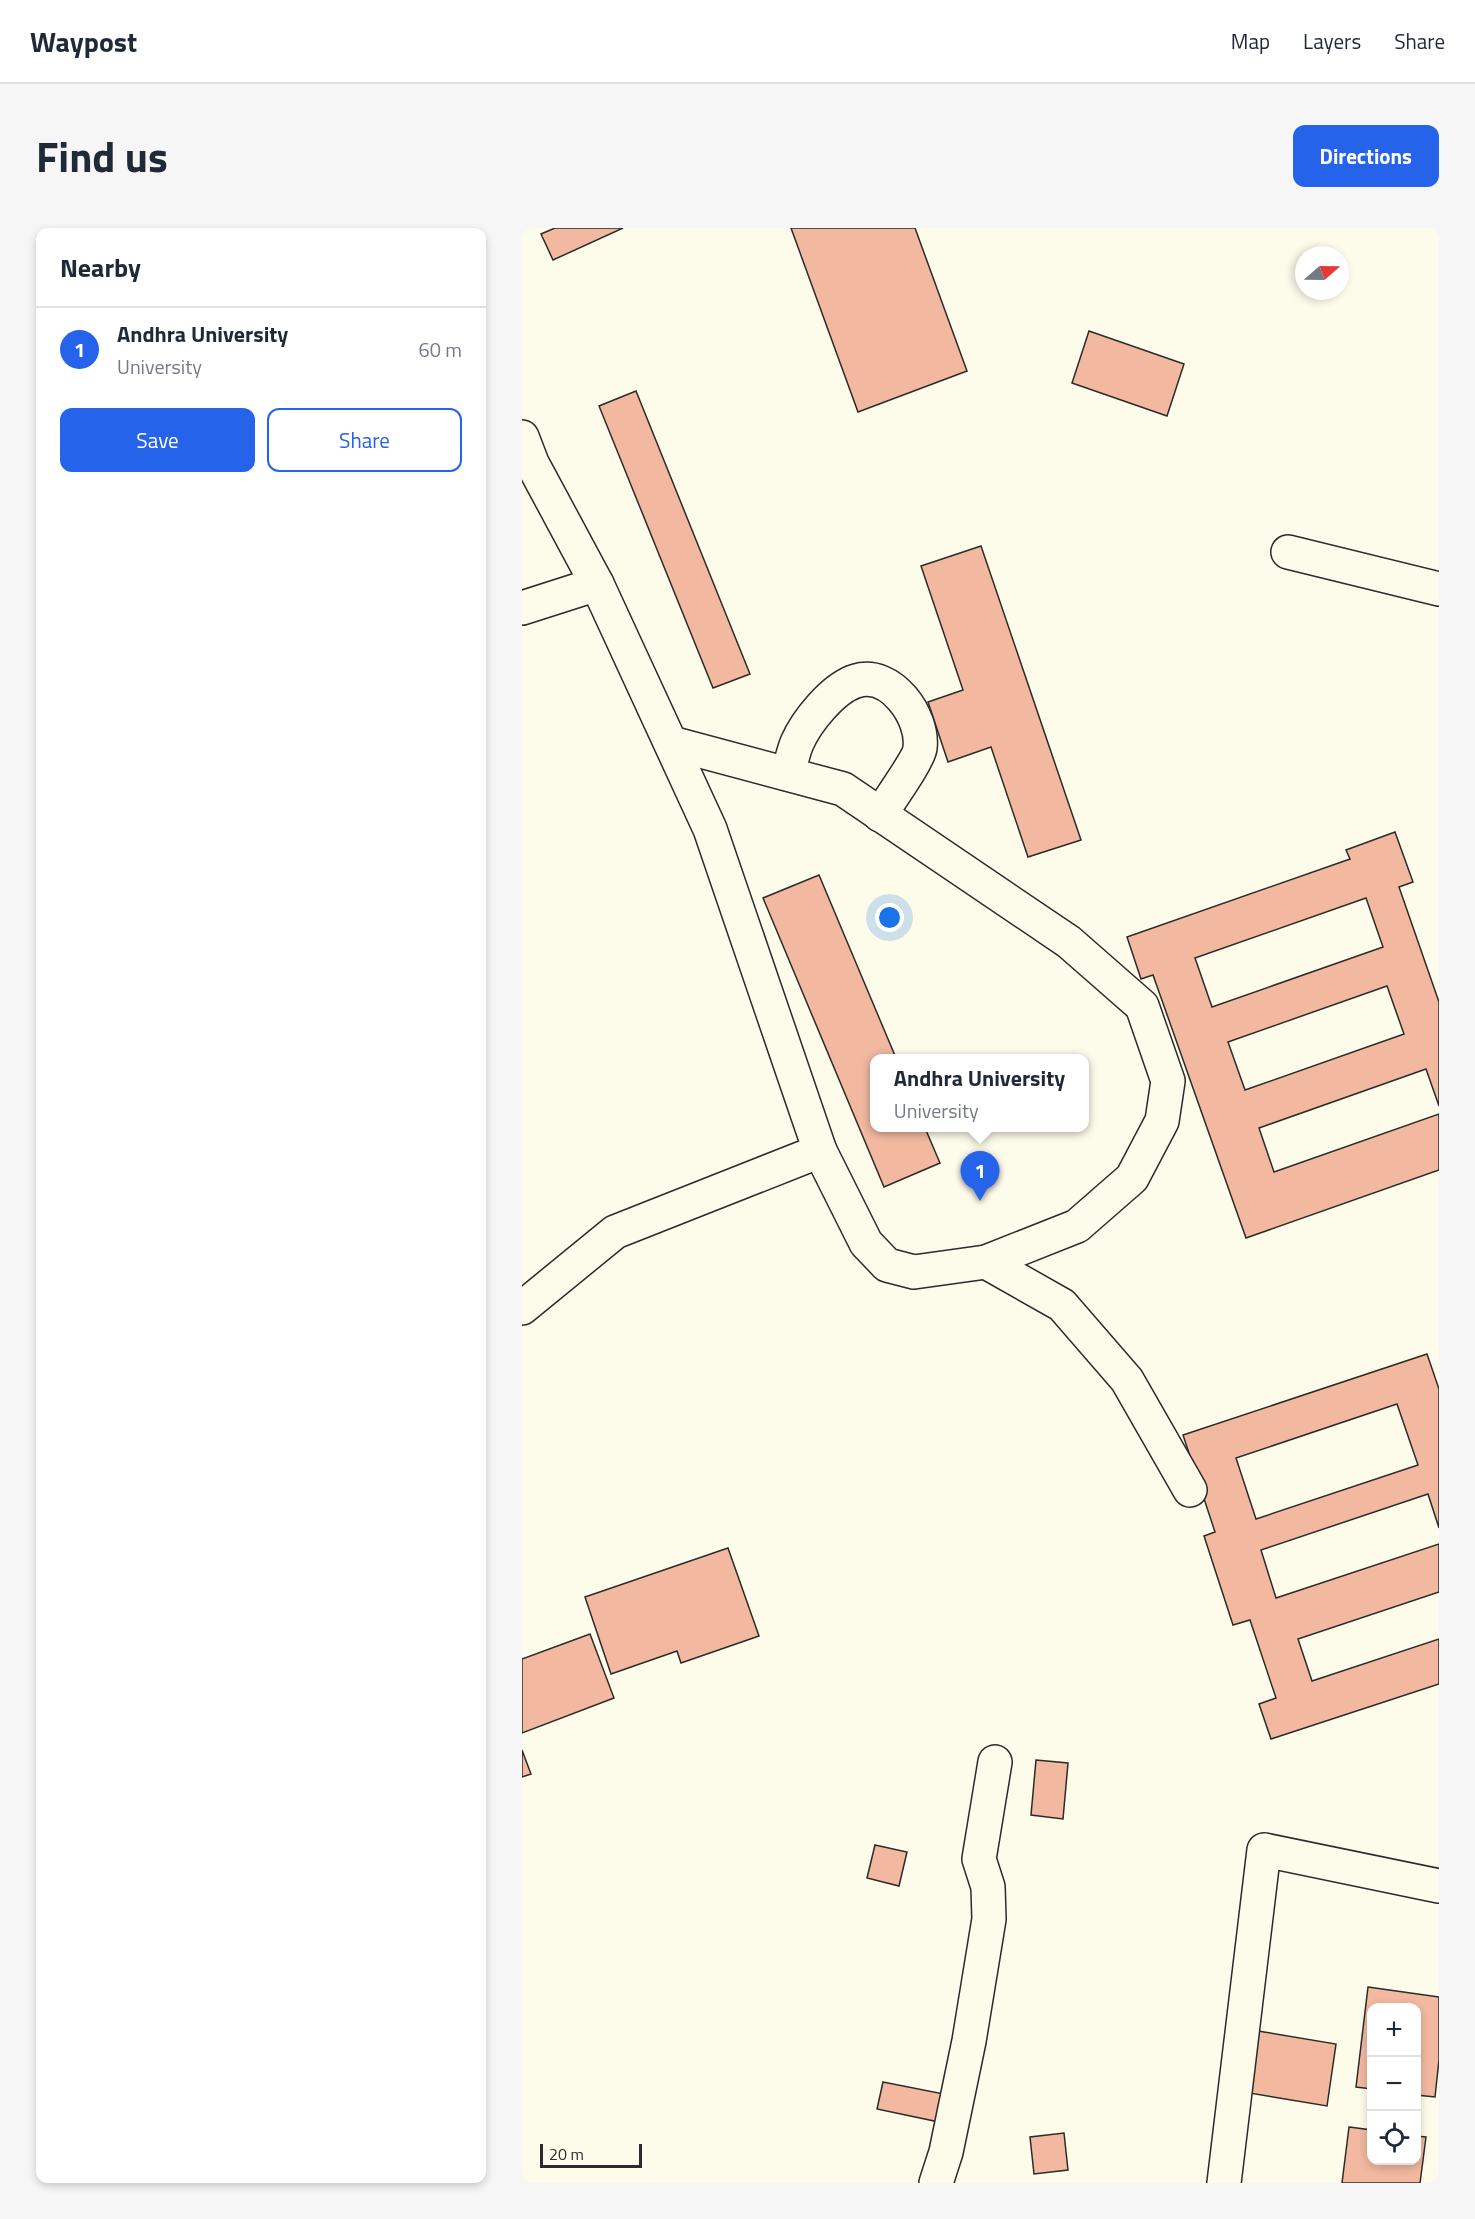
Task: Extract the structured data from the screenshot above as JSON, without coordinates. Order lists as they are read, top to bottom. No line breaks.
{"scale_bar":"20 m","north":"right","page":{"header":"Waypost","nav":["Map","Layers","Share"],"title":"Find us","buttons":["Directions",["Save","Share"]],"heading":"Nearby","list":[{"mark":"1","name":"Andhra University","note":"University","value":"60 m"}],"popup":["Andhra University","University"],"pins":"1","map_buttons":["+","−"],"scale":"20 m"}}
